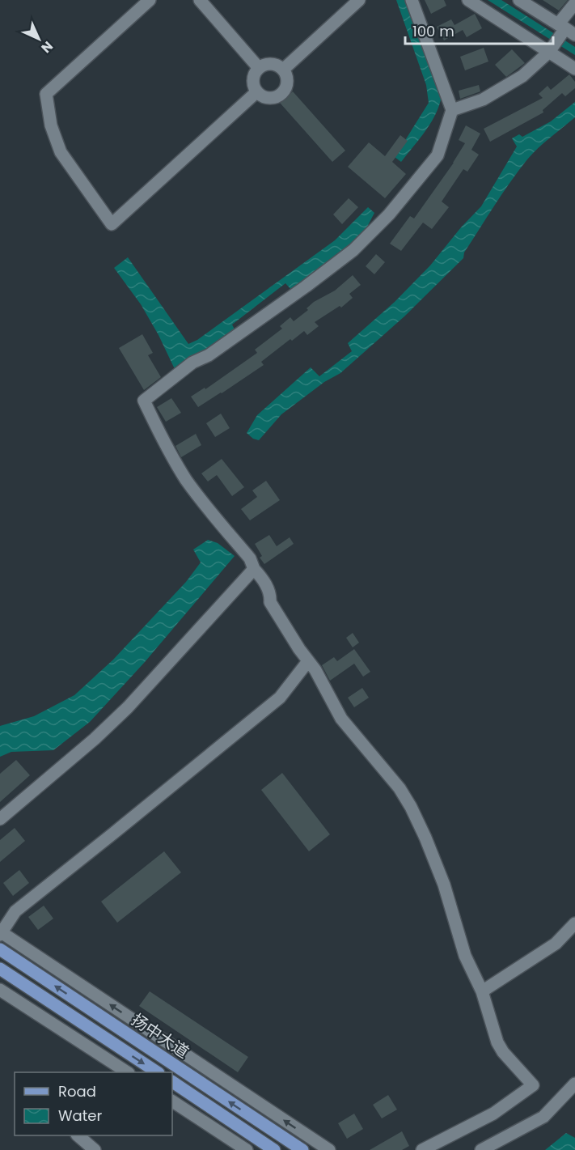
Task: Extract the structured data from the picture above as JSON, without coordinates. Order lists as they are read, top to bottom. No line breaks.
{"streets":{"main road":["扬中大道"]},"legend":["Road","Water"],"scale_bar":"100 m","north":"bottom right"}
